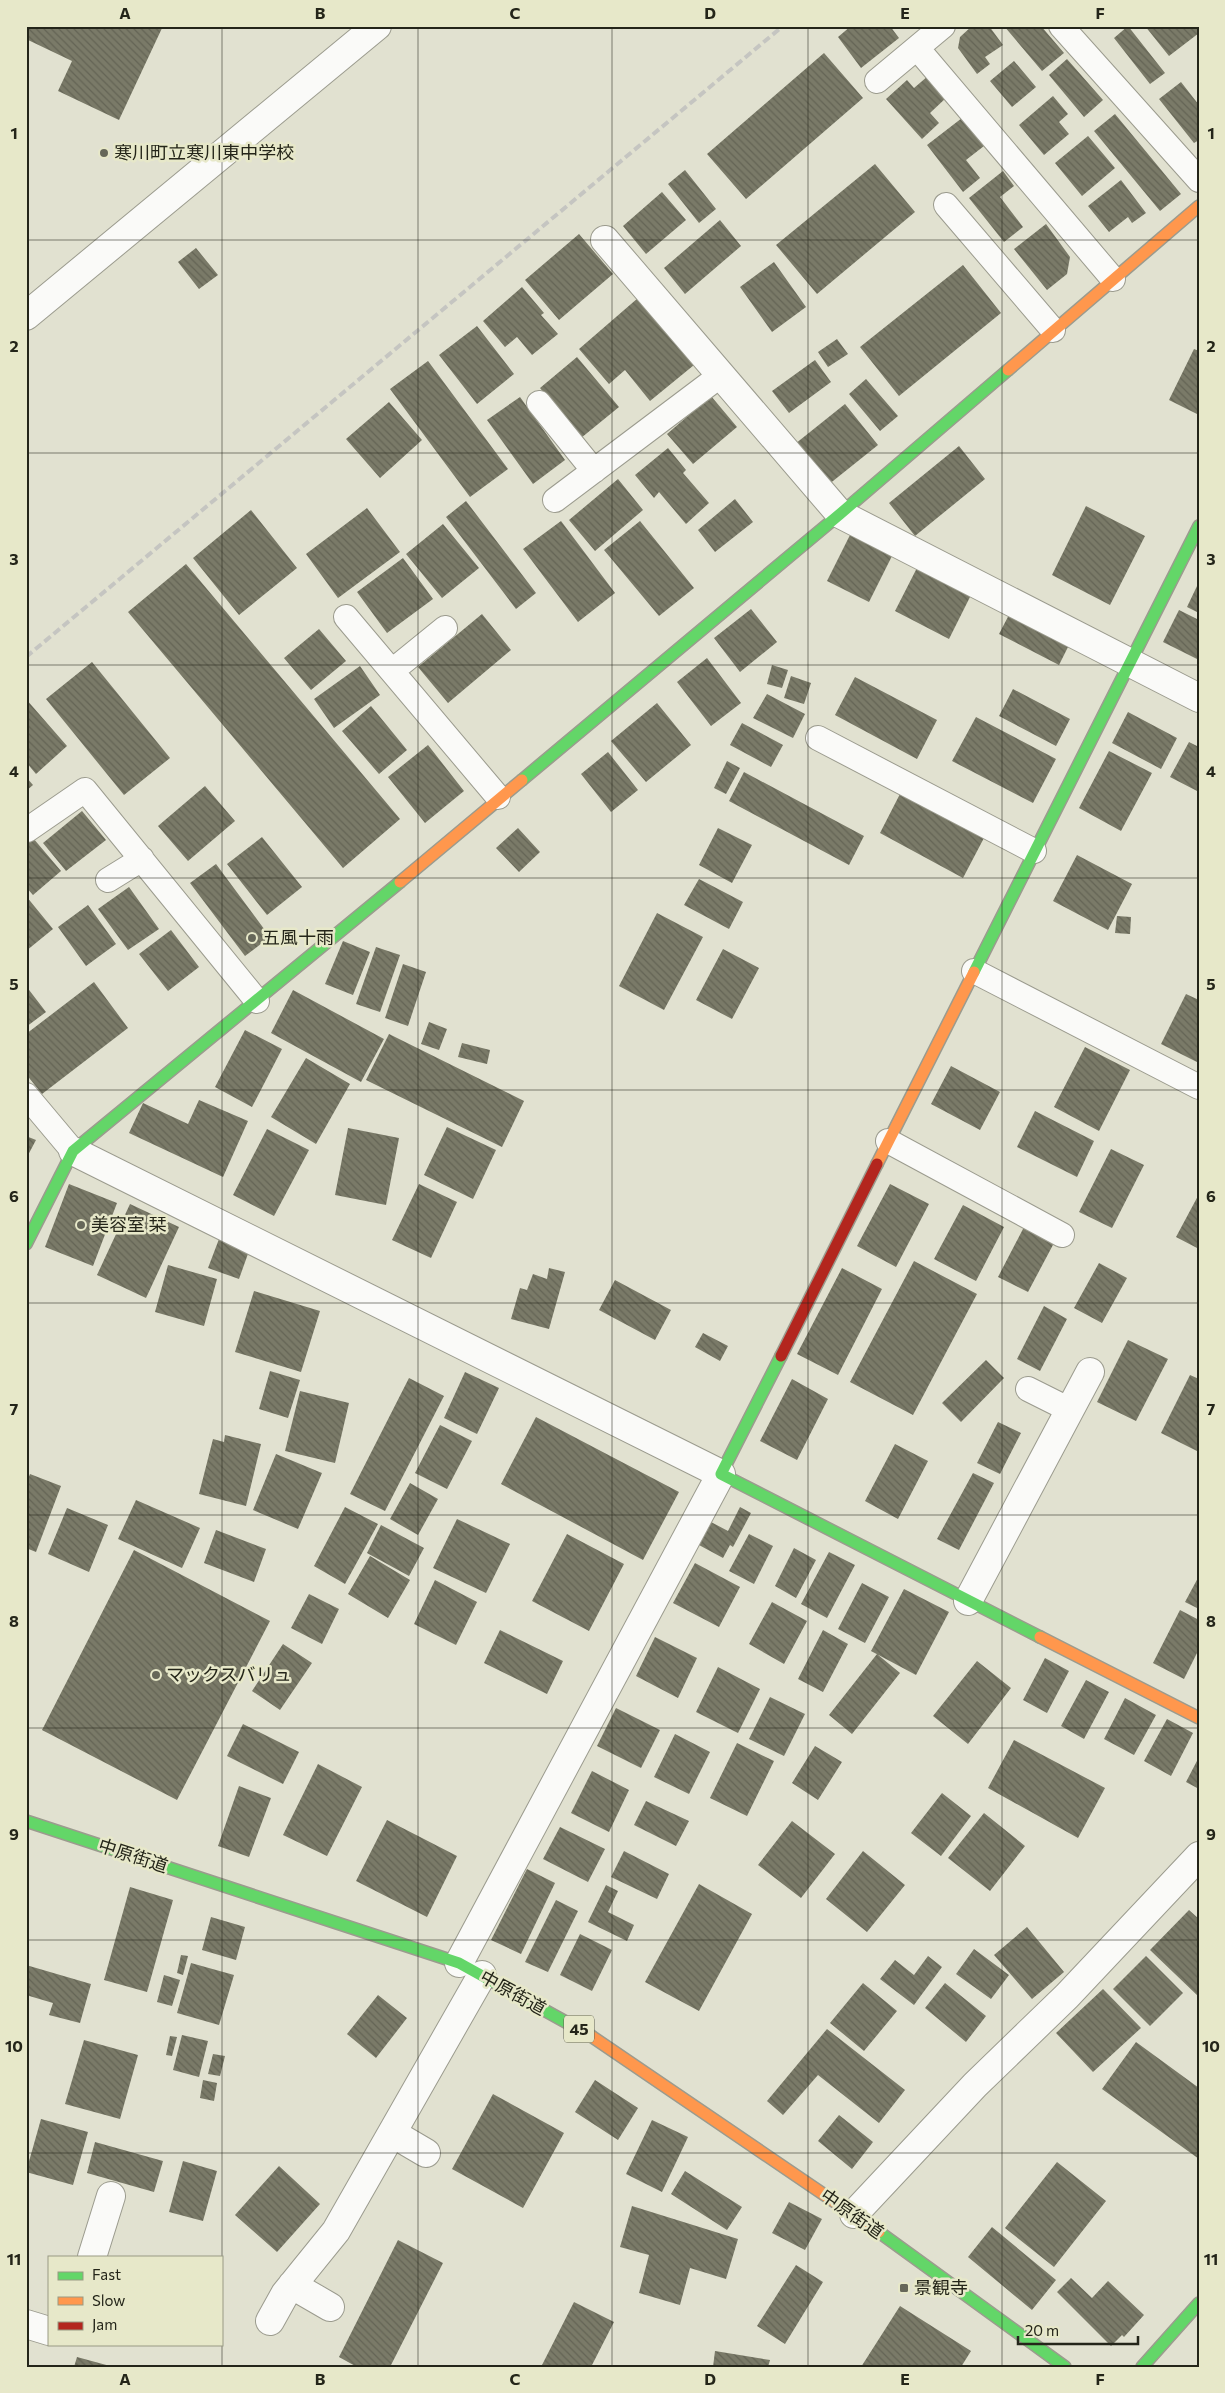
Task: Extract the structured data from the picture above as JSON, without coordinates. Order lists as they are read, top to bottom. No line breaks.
{"streets":{"street":["中原街道","45"]},"places":{"other":["寒川町立寒川東中学校","五風十雨","美容室 栞","マックスバリュ"],"transit":["景観寺"]},"legend":["Fast","Slow","Jam"],"scale_bar":"20 m","grid":{"columns":["A","B","C","D","E","F"],"rows":["1","2","3","4","5","6","7","8","9","10","11"]}}
